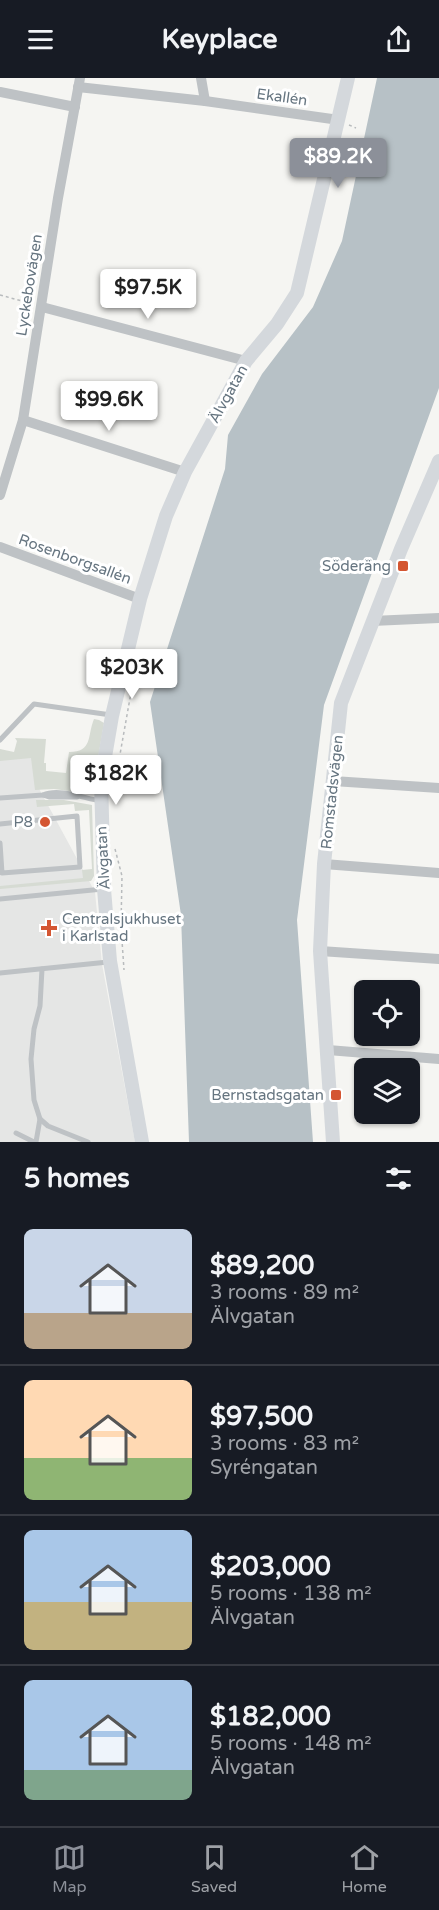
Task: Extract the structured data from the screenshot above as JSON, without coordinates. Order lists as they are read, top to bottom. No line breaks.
{"streets":{"street":["Ekallén","Lyckebovägen","Älvgatan","Rosenborgsallén","Romstadsvägen"]},"crossings":[["Ekallén","Lyckebovägen"],["Ekallén","Älvgatan"],["Älvgatan","Rosenborgsallén"]],"places":{"transit":["Söderäng","Bernstadsgatan"],"other":["P8"],"health":["Centralsjukhuset i Karlstad"]},"page":{"header":"Keyplace","price":["$89.2K","$97.5K","$99.6K","$203K","$182K"],"heading":"5 homes","list":[{"name":"$89,200","note":"3 rooms · 89 m² · Älvgatan"},{"name":"$97,500","note":"3 rooms · 83 m² · Syréngatan"},{"name":"$203,000","note":"5 rooms · 138 m² · Älvgatan"},{"name":"$182,000","note":"5 rooms · 148 m² · Älvgatan"}],"tabs":["Map","Saved","Home"]}}
